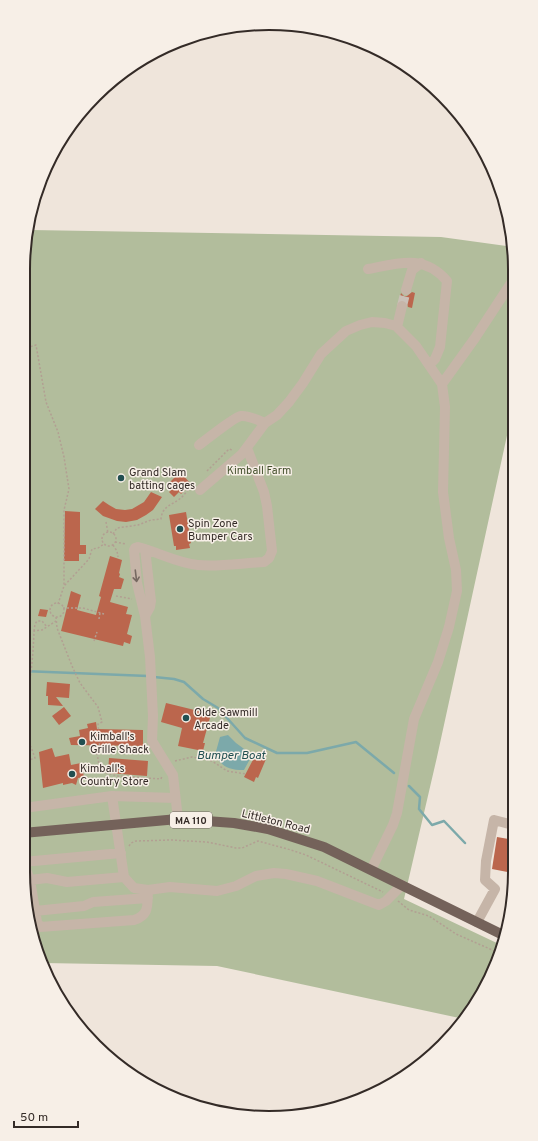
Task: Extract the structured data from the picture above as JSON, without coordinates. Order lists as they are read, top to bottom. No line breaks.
{"streets":{"main road":["MA 110","Littleton Road"]},"water":["Bumper Boat"],"parks":["Kimball Farm"],"places":["Grand Slam batting cages","Spin Zone Bumper Cars","Olde Sawmill Arcade","Kimball's Grille Shack","Kimball's Country Store"],"scale_bar":"50 m"}
